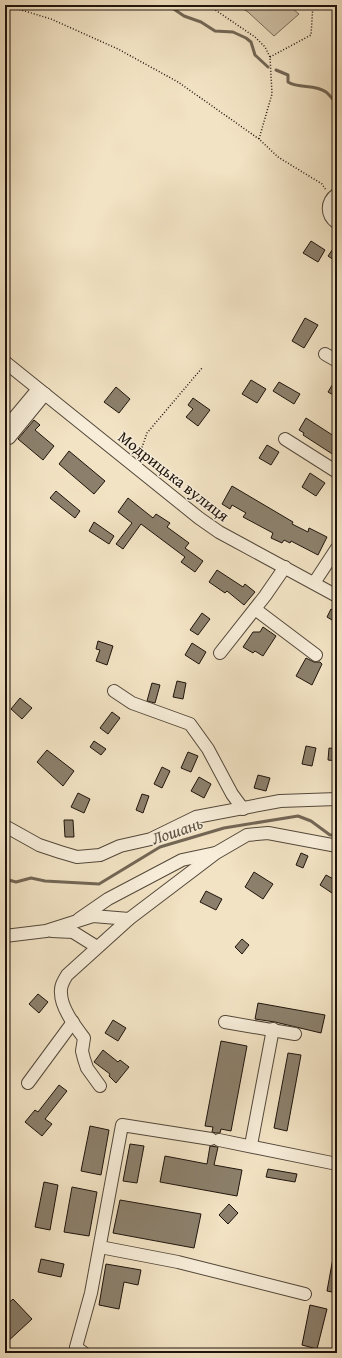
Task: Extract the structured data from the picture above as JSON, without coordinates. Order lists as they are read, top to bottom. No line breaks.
{"streets":{"street":["Модрицька вулиця"]},"water":["Лошань"]}
